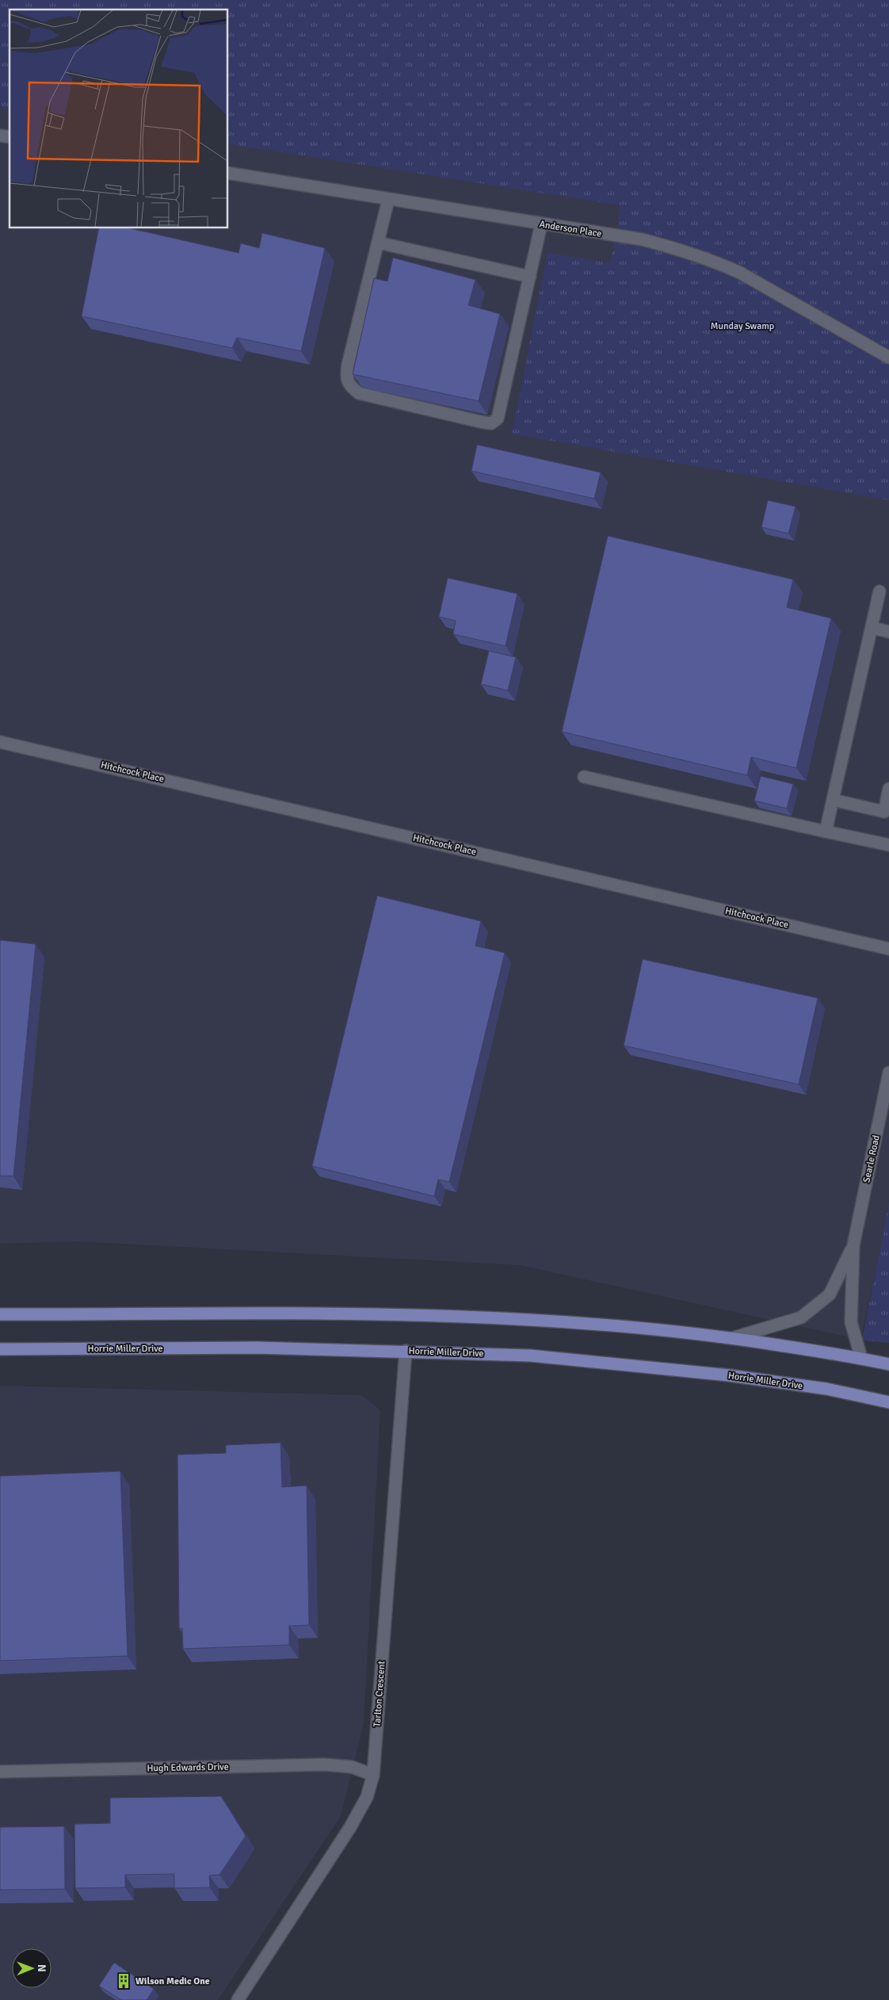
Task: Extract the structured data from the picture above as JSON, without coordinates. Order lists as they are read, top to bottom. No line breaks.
{"streets":{"main road":["Horrie Miller Drive"],"street":["Anderson Place","Hitchcock Place","Searle Road","Tarlton Crescent","Hugh Edwards Drive"]},"crossings":[["Horrie Miller Drive","Tarlton Crescent"],["Tarlton Crescent","Hugh Edwards Drive"]],"parks":["Munday Swamp"],"places":{"building":["Wilson Medic One"]},"north":"right"}
